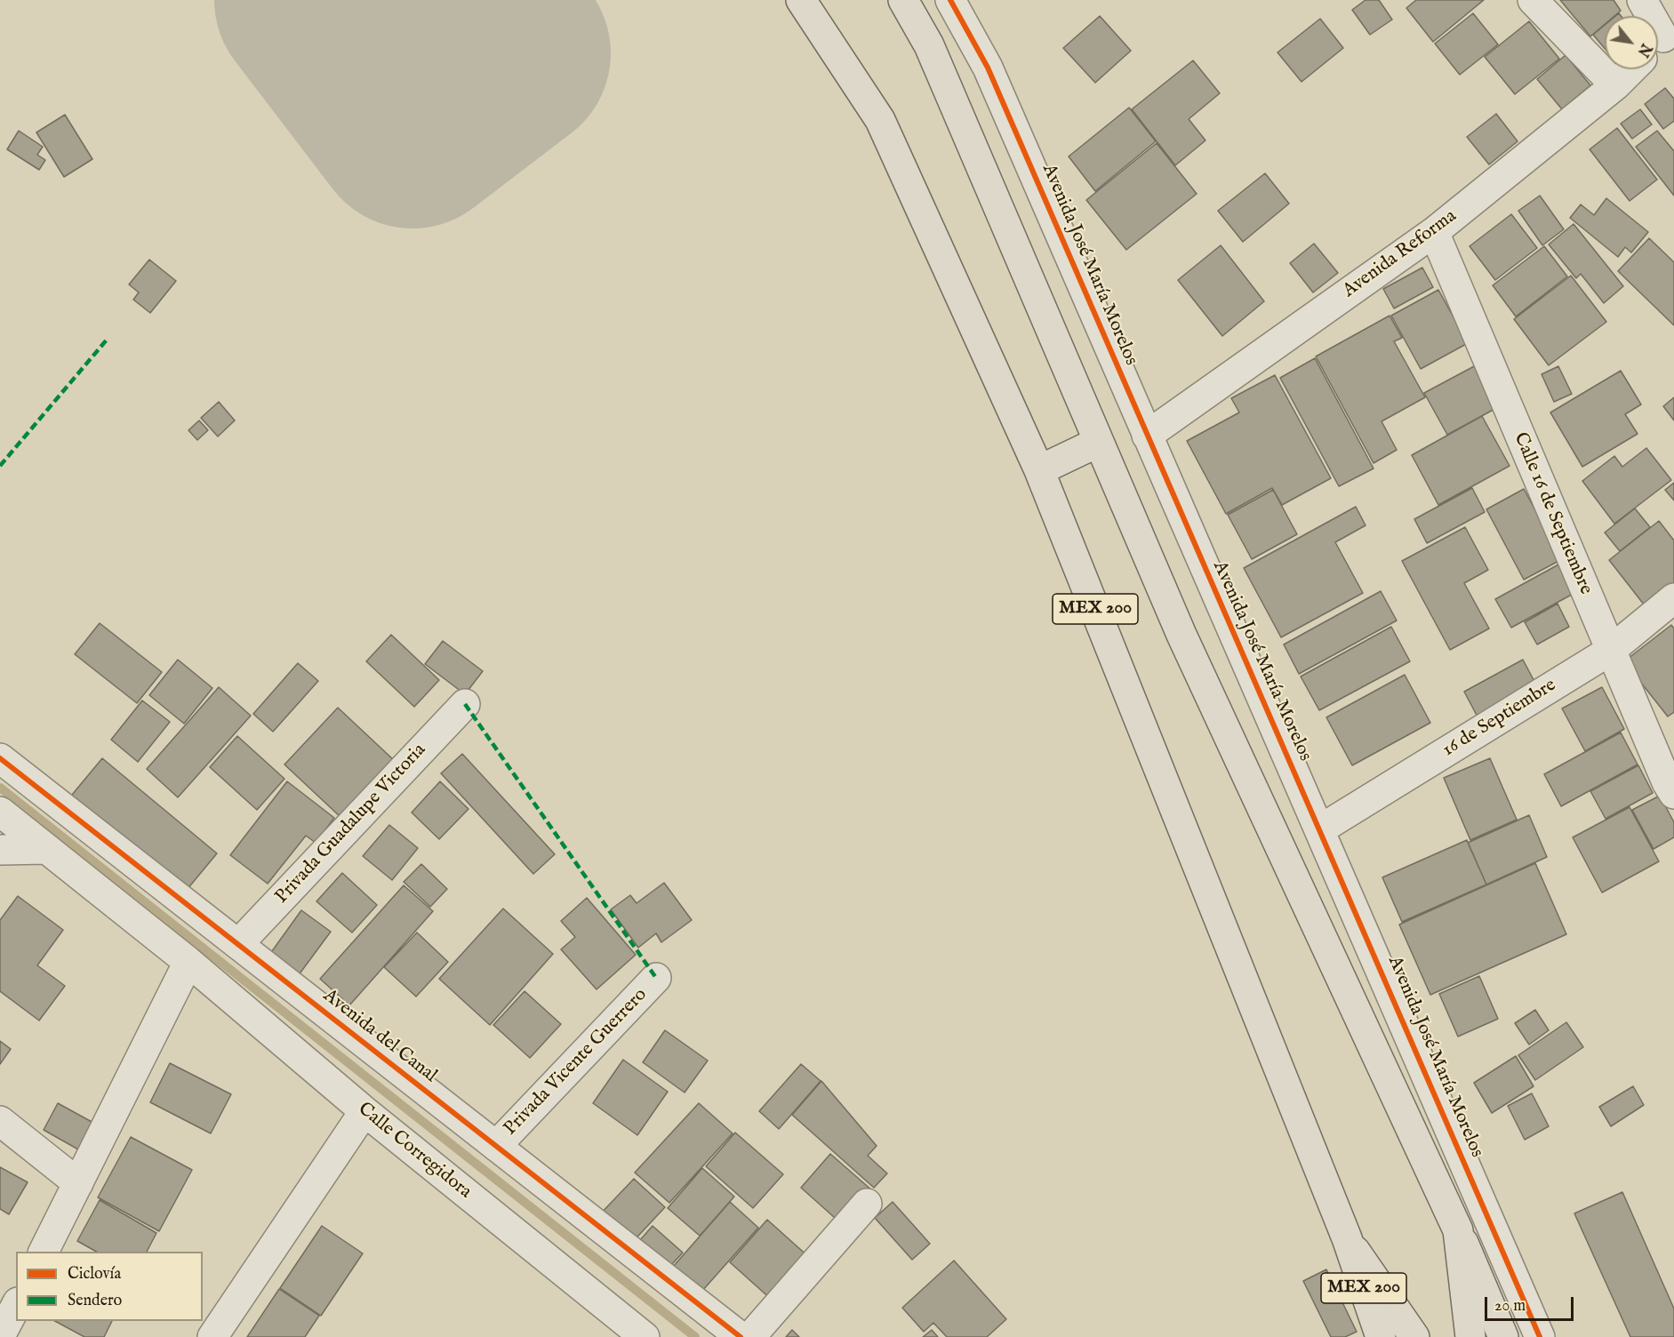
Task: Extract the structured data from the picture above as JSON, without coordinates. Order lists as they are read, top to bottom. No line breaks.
{"streets":{"main road":["MEX 200"],"street":["Avenida Reforma","Avenida José María Morelos","Calle 16 de Septiembre","16 de Septiembre","Privada Guadalupe Victoria","Avenida del Canal","Privada Vicente Guerrero","Calle Corregidora"]},"crossings":[["Avenida Reforma","Avenida José María Morelos"],["Avenida Reforma","Calle 16 de Septiembre"],["Avenida José María Morelos","16 de Septiembre"],["Calle 16 de Septiembre","16 de Septiembre"],["Privada Guadalupe Victoria","Avenida del Canal"],["Avenida del Canal","Privada Vicente Guerrero"]],"legend":["Ciclovía","Sendero"],"scale_bar":"20 m","north":"bottom right"}
